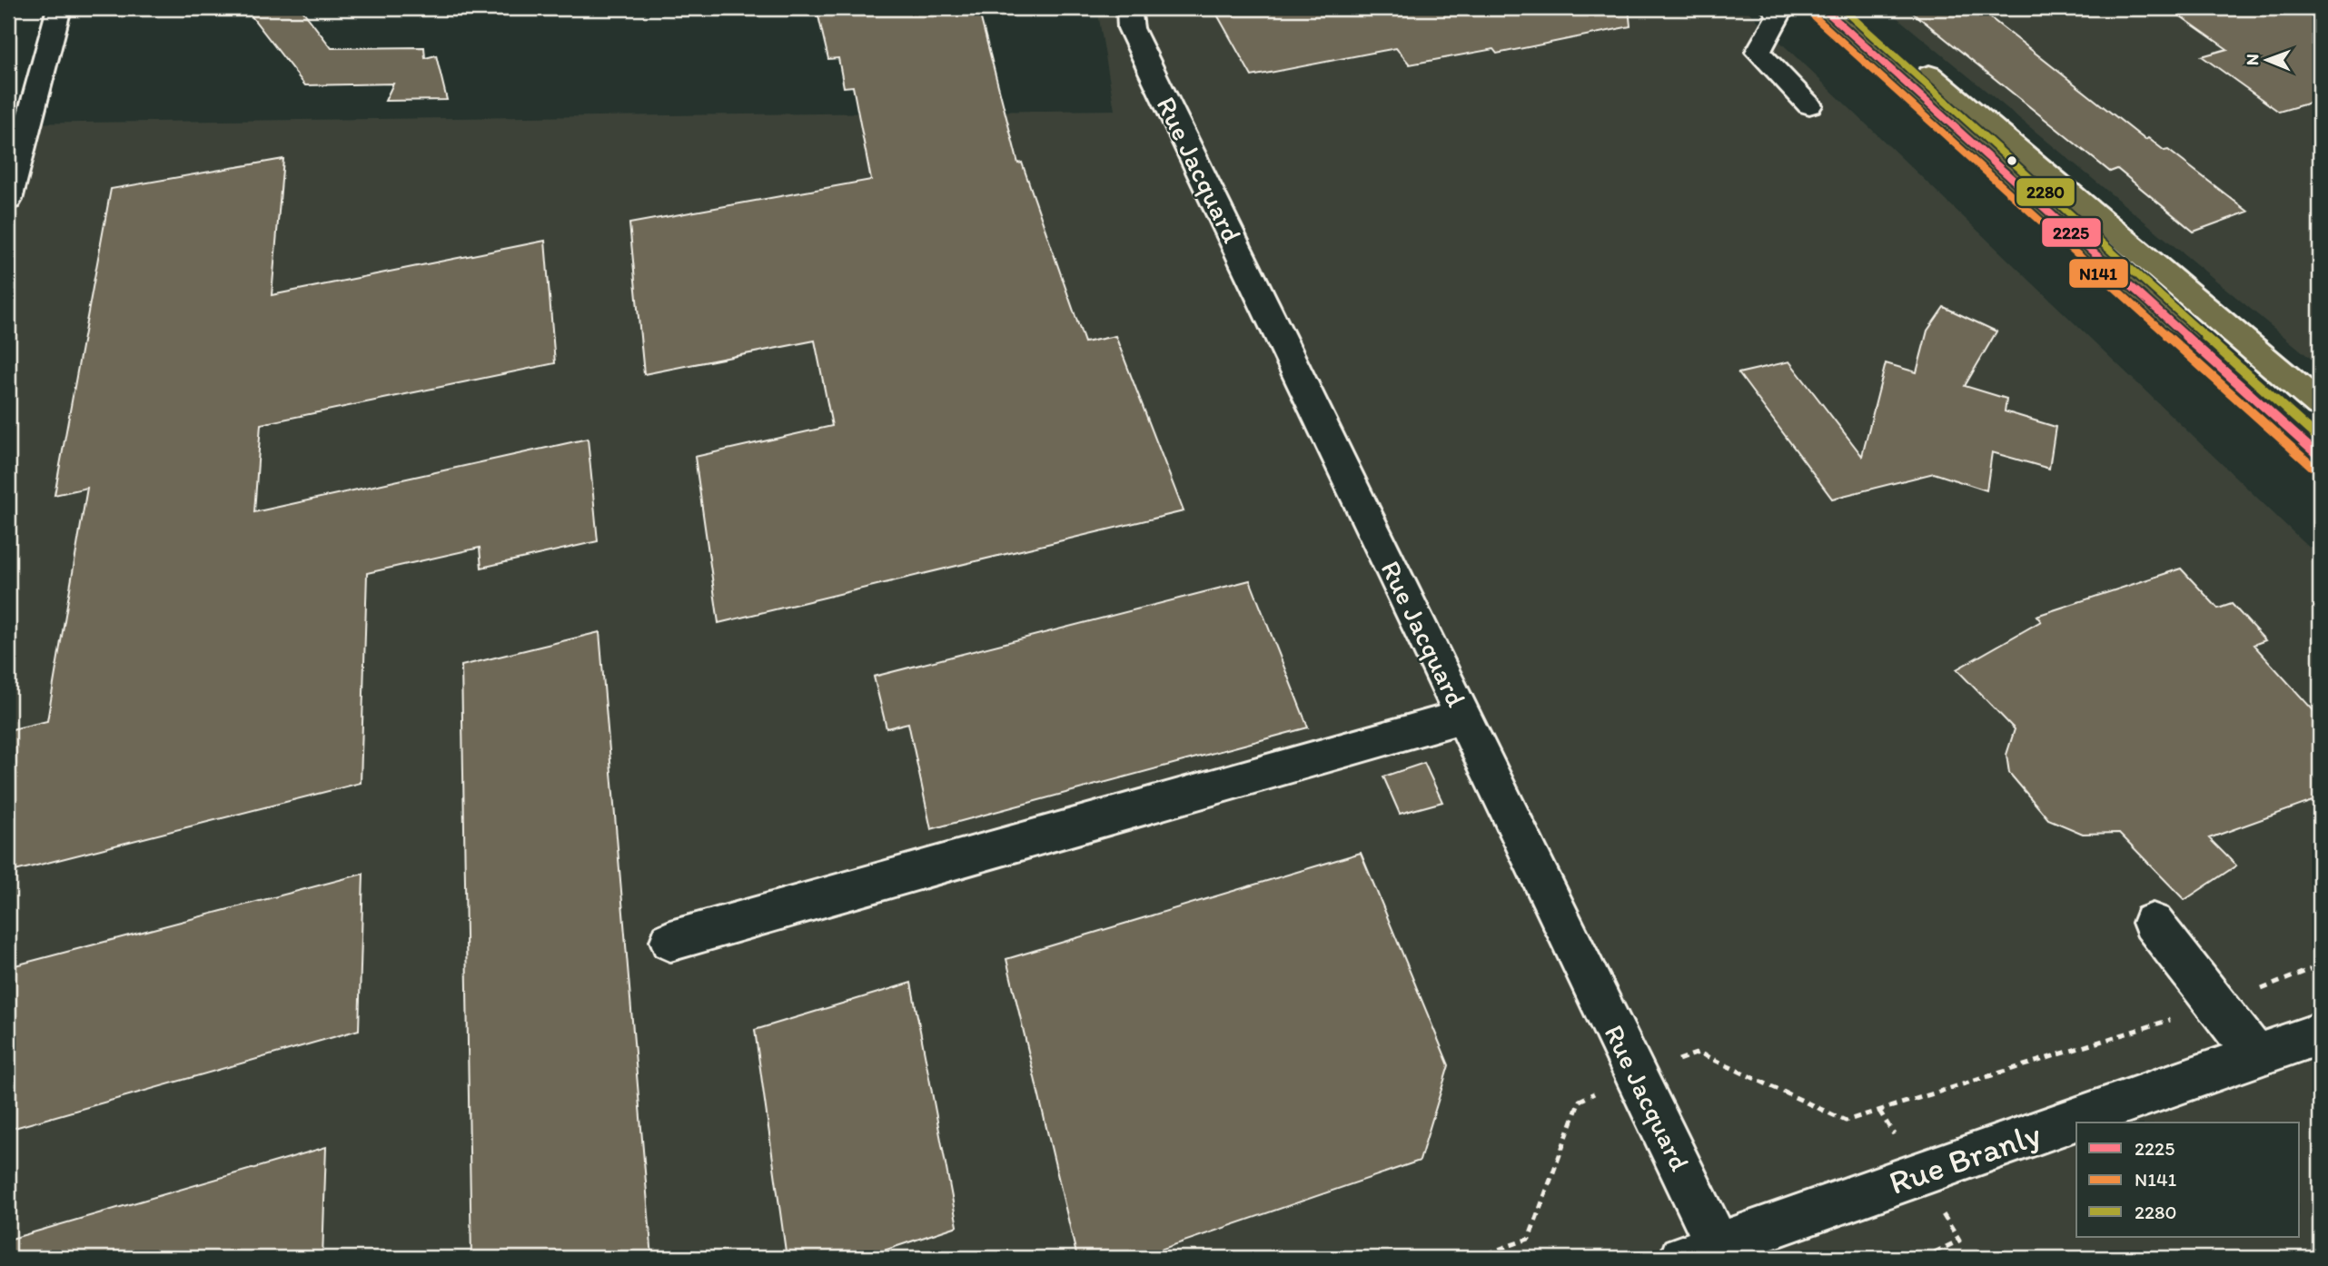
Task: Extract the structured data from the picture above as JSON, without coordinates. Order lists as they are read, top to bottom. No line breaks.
{"streets":{"street":["Rue Jacquard","Rue Branly"]},"crossings":[["Rue Jacquard","Rue Branly"]],"lines":["transit line 2225","transit line 2280","transit line N141"],"legend":["2225","N141","2280"],"north":"left"}
